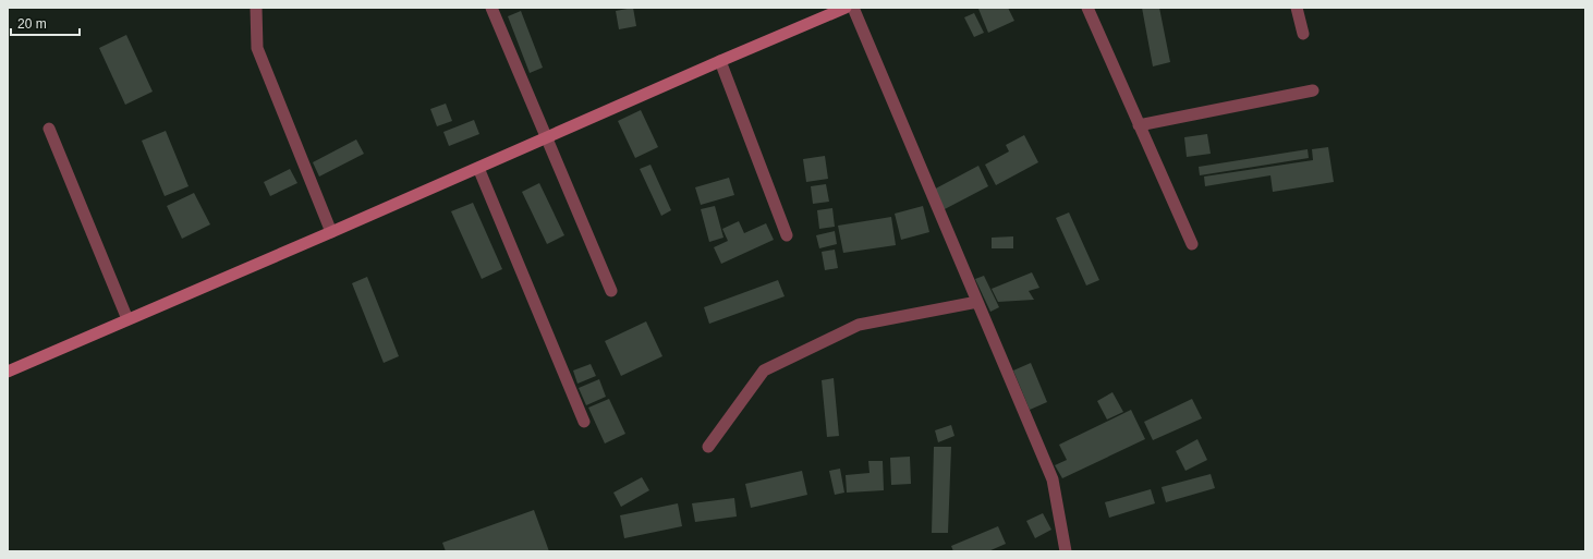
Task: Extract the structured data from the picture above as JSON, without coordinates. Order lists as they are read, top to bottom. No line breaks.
{"scale_bar":"20 m"}
